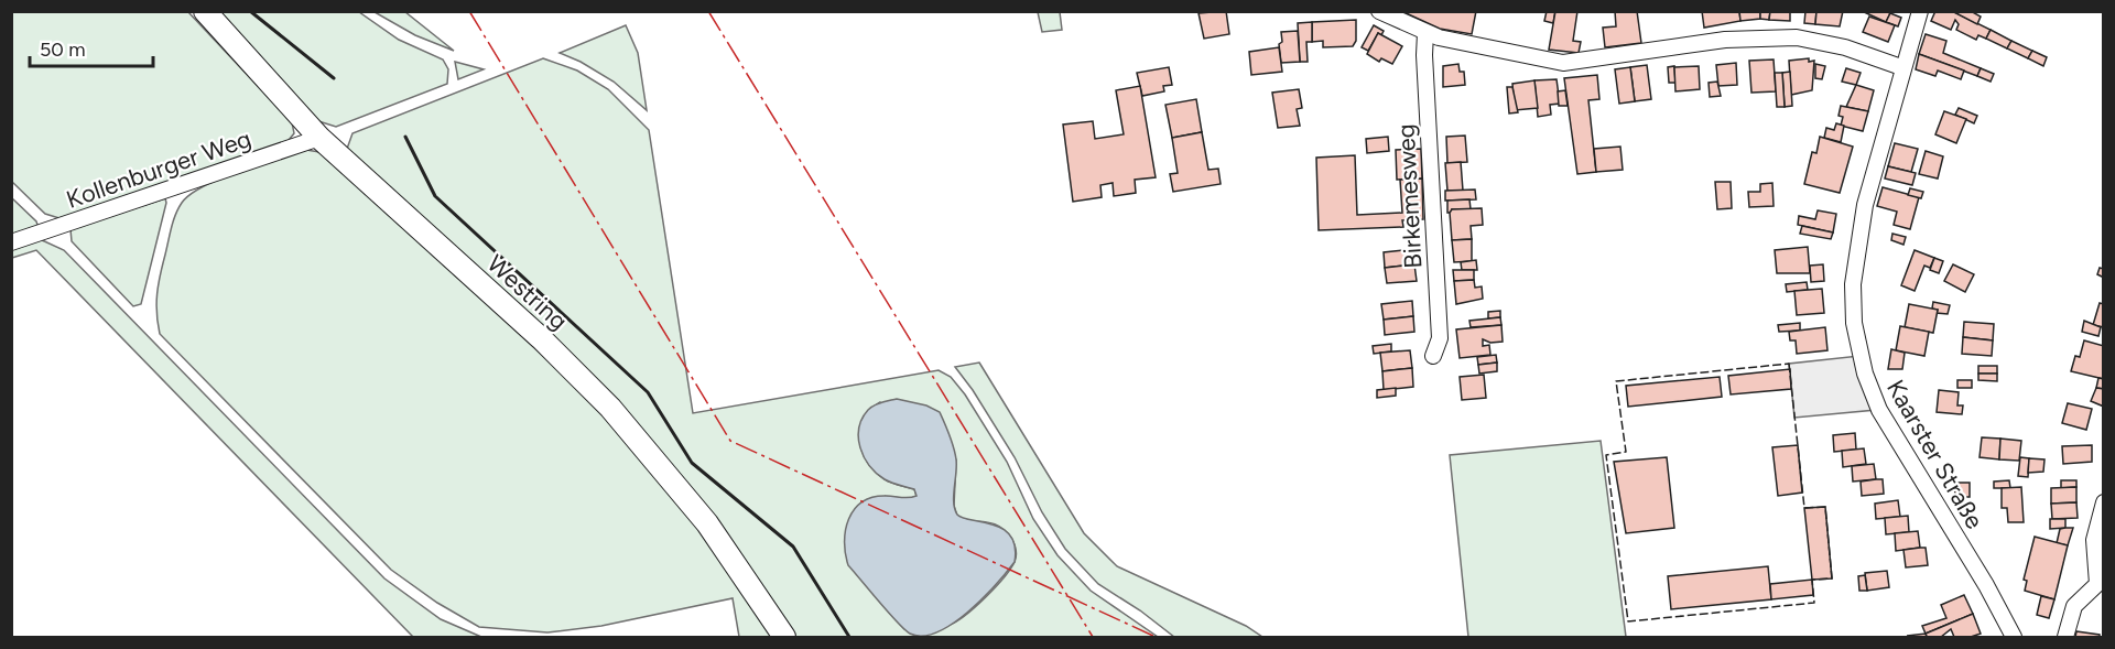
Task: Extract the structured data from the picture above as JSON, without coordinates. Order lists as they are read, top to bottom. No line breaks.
{"streets":{"main road":["Westring"],"street":["Kollenburger Weg","Birkemesweg","Kaarster Straße"]},"crossings":[["Kollenburger Weg","Westring"]],"scale_bar":"50 m"}
